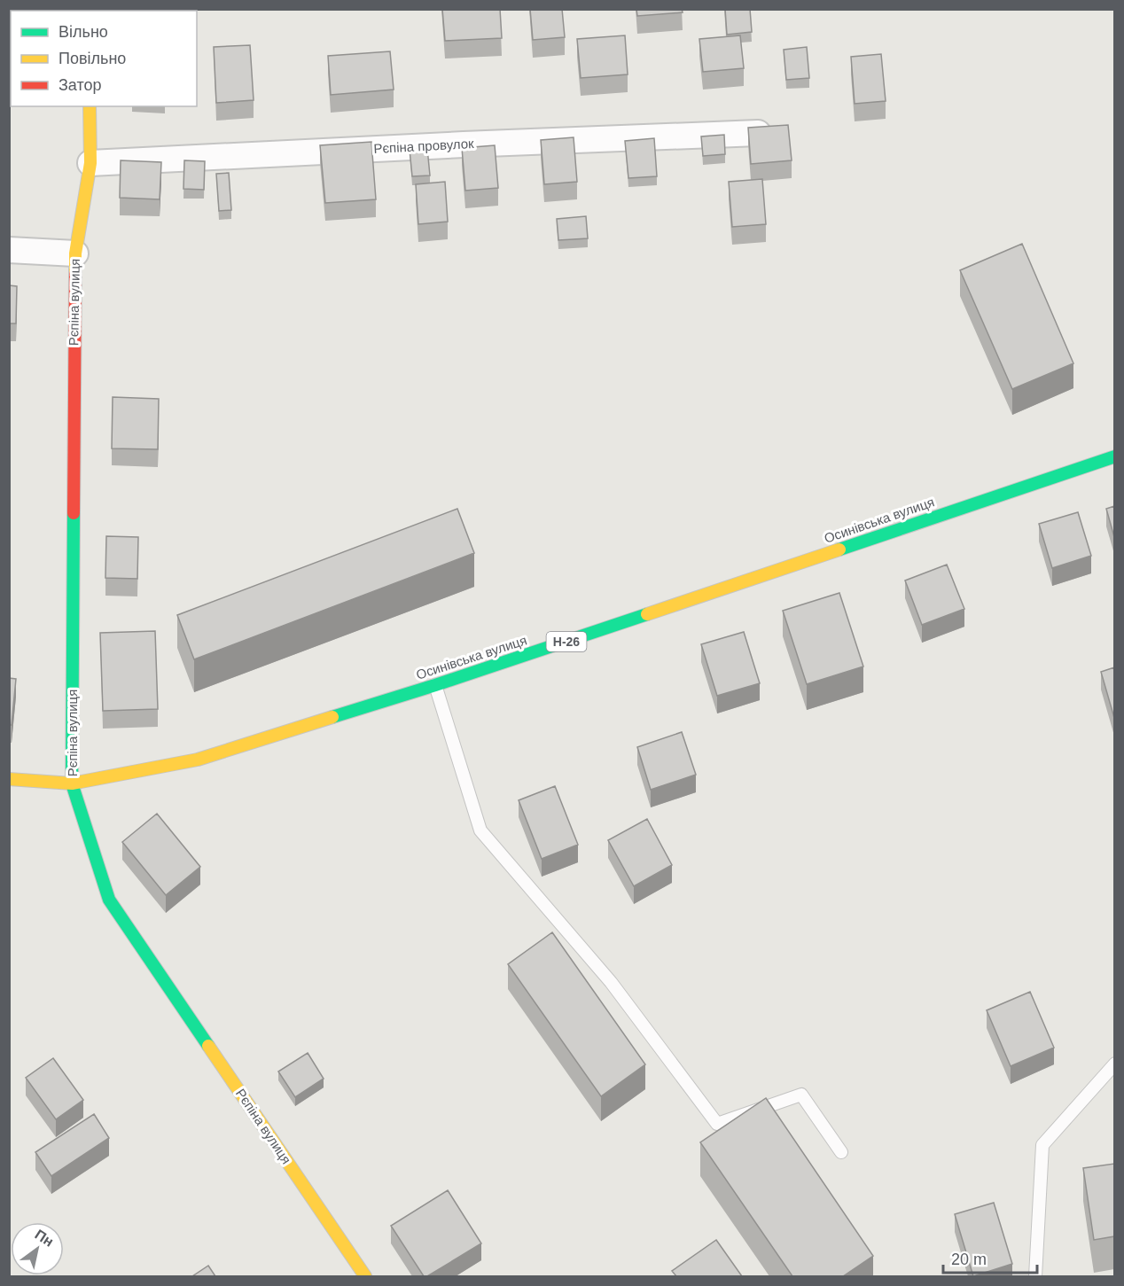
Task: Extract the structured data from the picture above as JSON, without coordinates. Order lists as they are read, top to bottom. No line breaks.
{"streets":{"street":["Рєпіна провулок","Рєпіна вулиця","Осинівська вулиця","Н-26"]},"crossings":[["Рєпіна провулок","Рєпіна вулиця"],["Рєпіна вулиця","Осинівська вулиця"]],"legend":["Вільно","Повільно","Затор"],"scale_bar":"20 m","north":"top right"}
